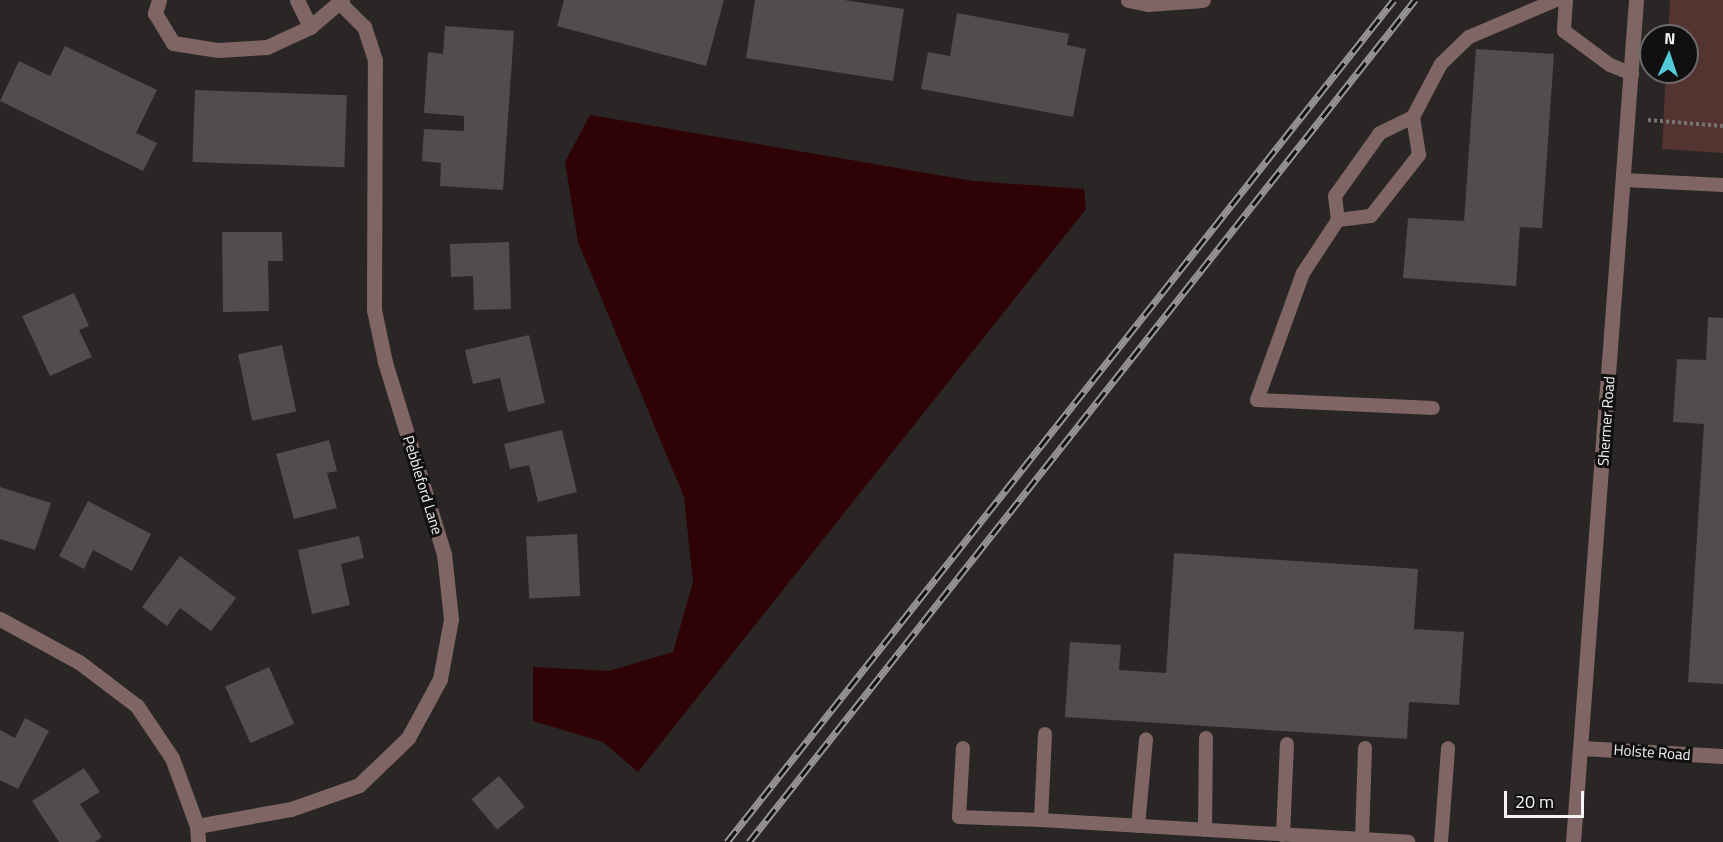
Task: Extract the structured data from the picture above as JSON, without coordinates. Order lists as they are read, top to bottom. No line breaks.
{"streets":{"street":["Shermer Road","Pebbleford Lane","Holste Road"]},"crossings":[["Shermer Road","Holste Road"]],"scale_bar":"20 m","north":"top"}
